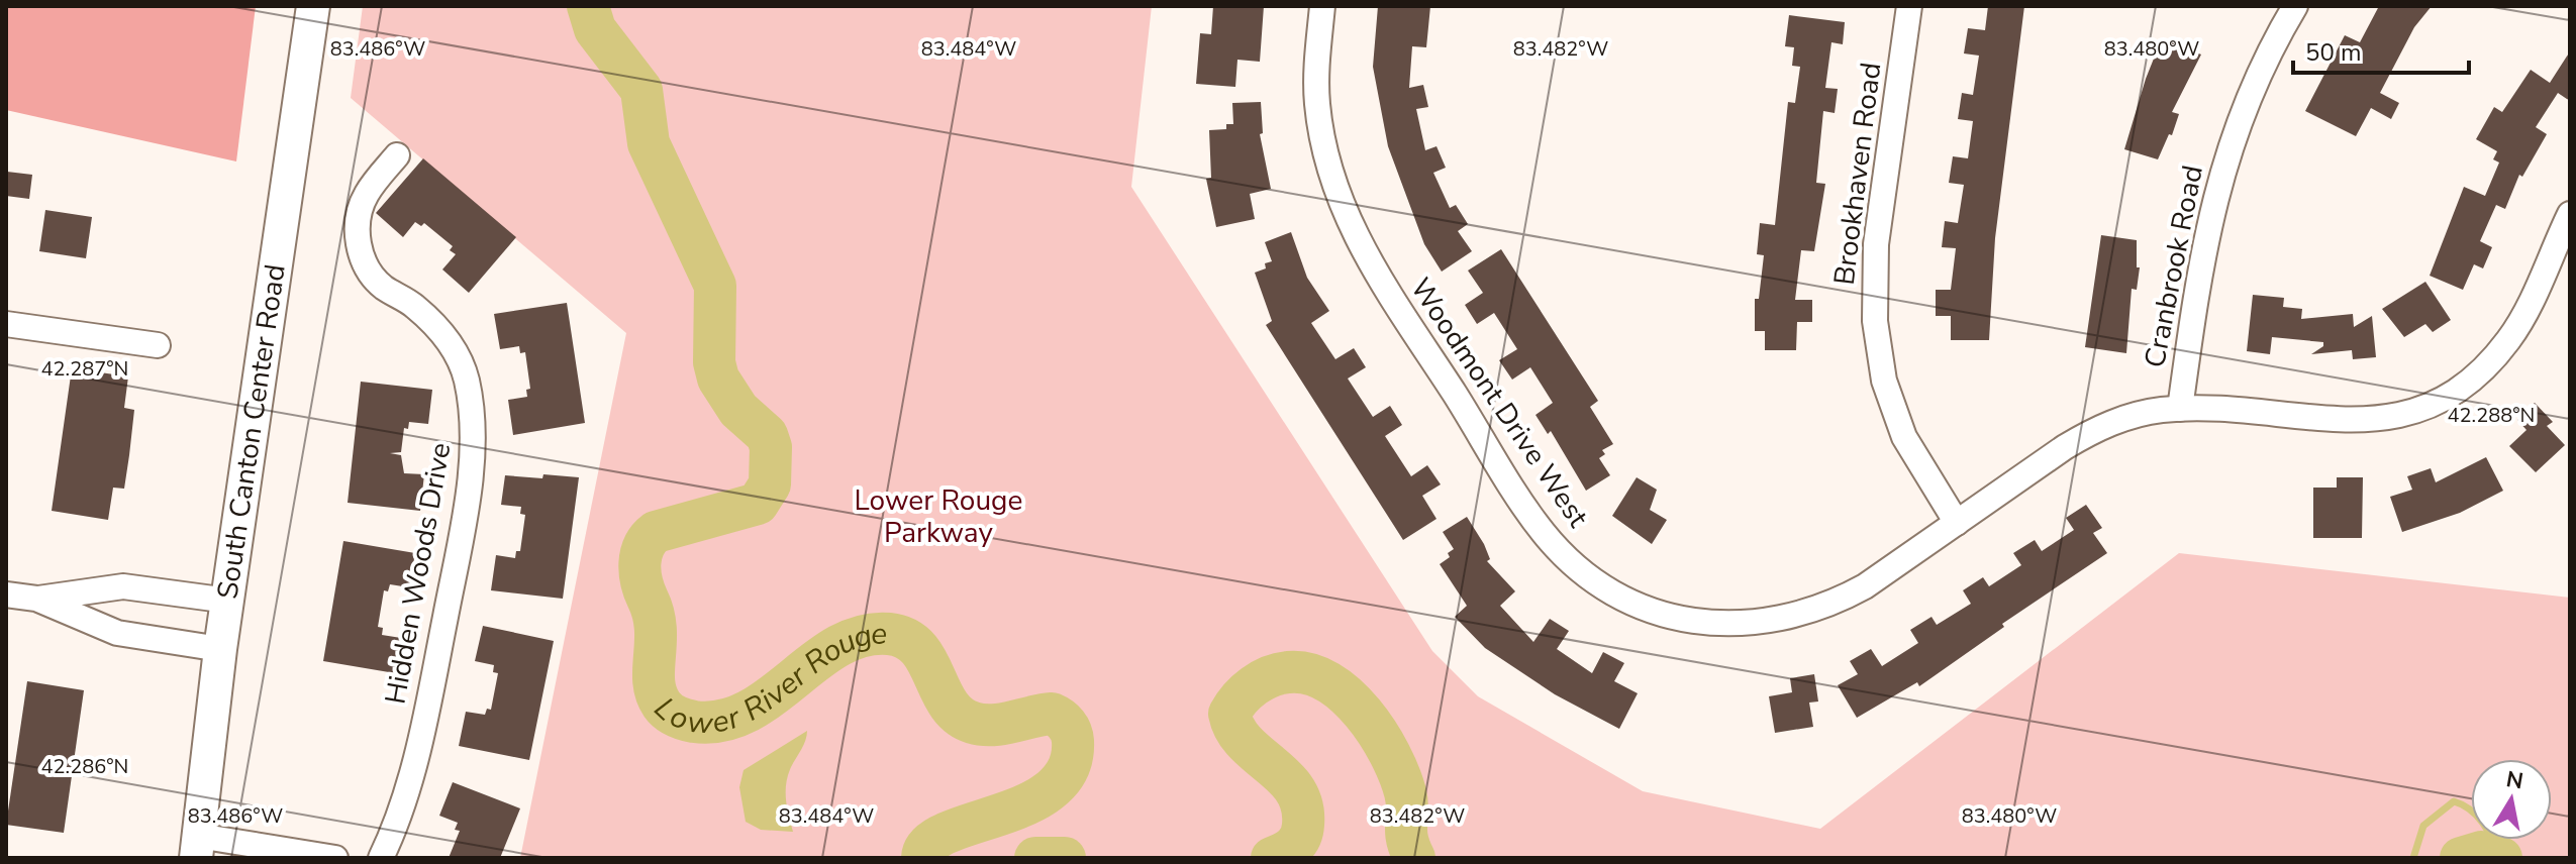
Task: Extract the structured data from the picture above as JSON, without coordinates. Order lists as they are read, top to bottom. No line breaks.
{"streets":{"main road":["South Canton Center Road"],"street":["Brookhaven Road","Cranbrook Road","Woodmont Drive West","Hidden Woods Drive"]},"crossings":[["Brookhaven Road","Woodmont Drive West"],["Cranbrook Road","Woodmont Drive West"]],"water":["Lower River Rouge"],"parks":["Lower Rouge Parkway"],"scale_bar":"50 m","north":"top","coordinates":["83.486°W","83.484°W","83.482°W","83.480°W","42.287°N","42.288°N","42.286°N"]}
